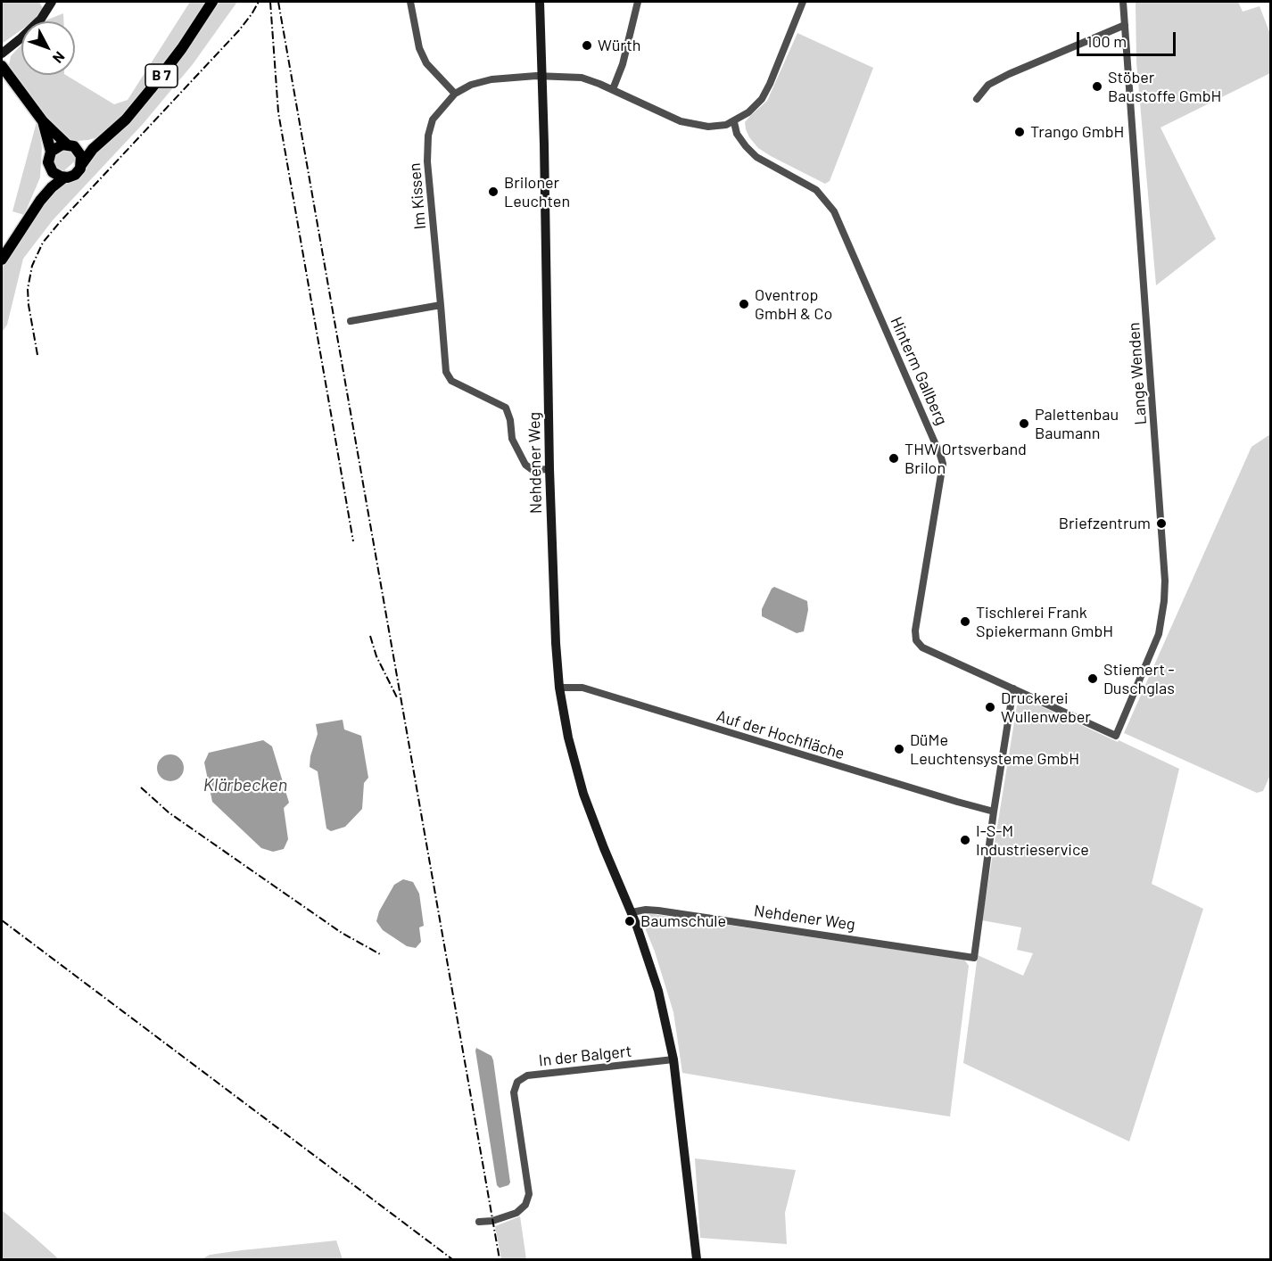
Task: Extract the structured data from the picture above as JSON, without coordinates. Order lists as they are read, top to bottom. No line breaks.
{"streets":{"main road":["B 7"],"street":["Im Kissen","Hinterm Gallberg","Lange Wenden","Nehdener Weg","Auf der Hochfläche","In der Balgert"]},"crossings":[["Im Kissen","Nehdener Weg"],["Hinterm Gallberg","Lange Wenden"],["Nehdener Weg","Auf der Hochfläche"],["Nehdener Weg","In der Balgert"]],"water":["Klärbecken"],"places":["Würth","Stöber Baustoffe GmbH","Trango GmbH","Briloner Leuchten","Oventrop GmbH & Co","Palettenbau Baumann","THW Ortsverband Brilon","Briefzentrum","Tischlerei Frank Spiekermann GmbH","Stiemert - Duschglas","Druckerei Wullenweber","DüMe Leuchtensysteme GmbH","I-S-M Industrieservice","Baumschule"],"scale_bar":"100 m","north":"bottom right"}
